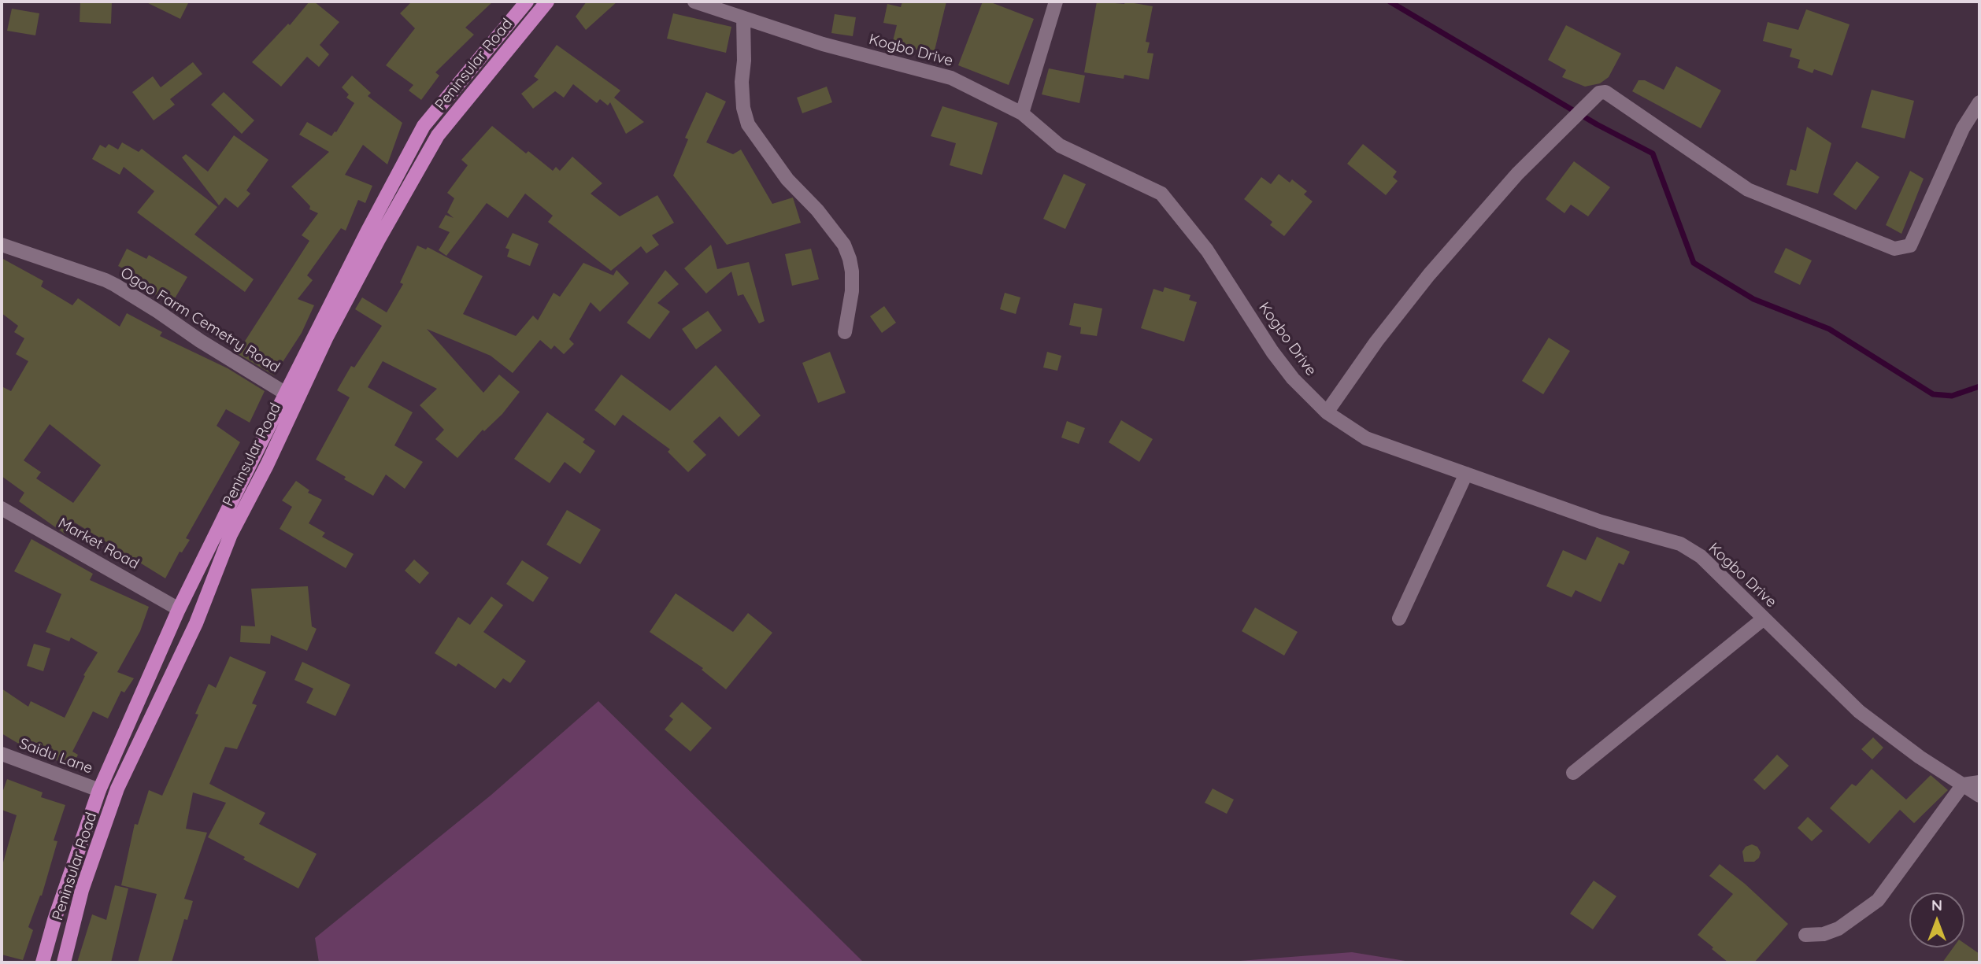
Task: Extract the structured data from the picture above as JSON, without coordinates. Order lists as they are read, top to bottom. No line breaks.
{"streets":{"main road":["Peninsular Road"],"street":["Kogbo Drive","Ogoo Farm Cemetry Road","Market Road","Saidu Lane"]},"crossings":[["Peninsular Road","Ogoo Farm Cemetry Road"],["Peninsular Road","Market Road"],["Peninsular Road","Saidu Lane"]],"north":"top"}
